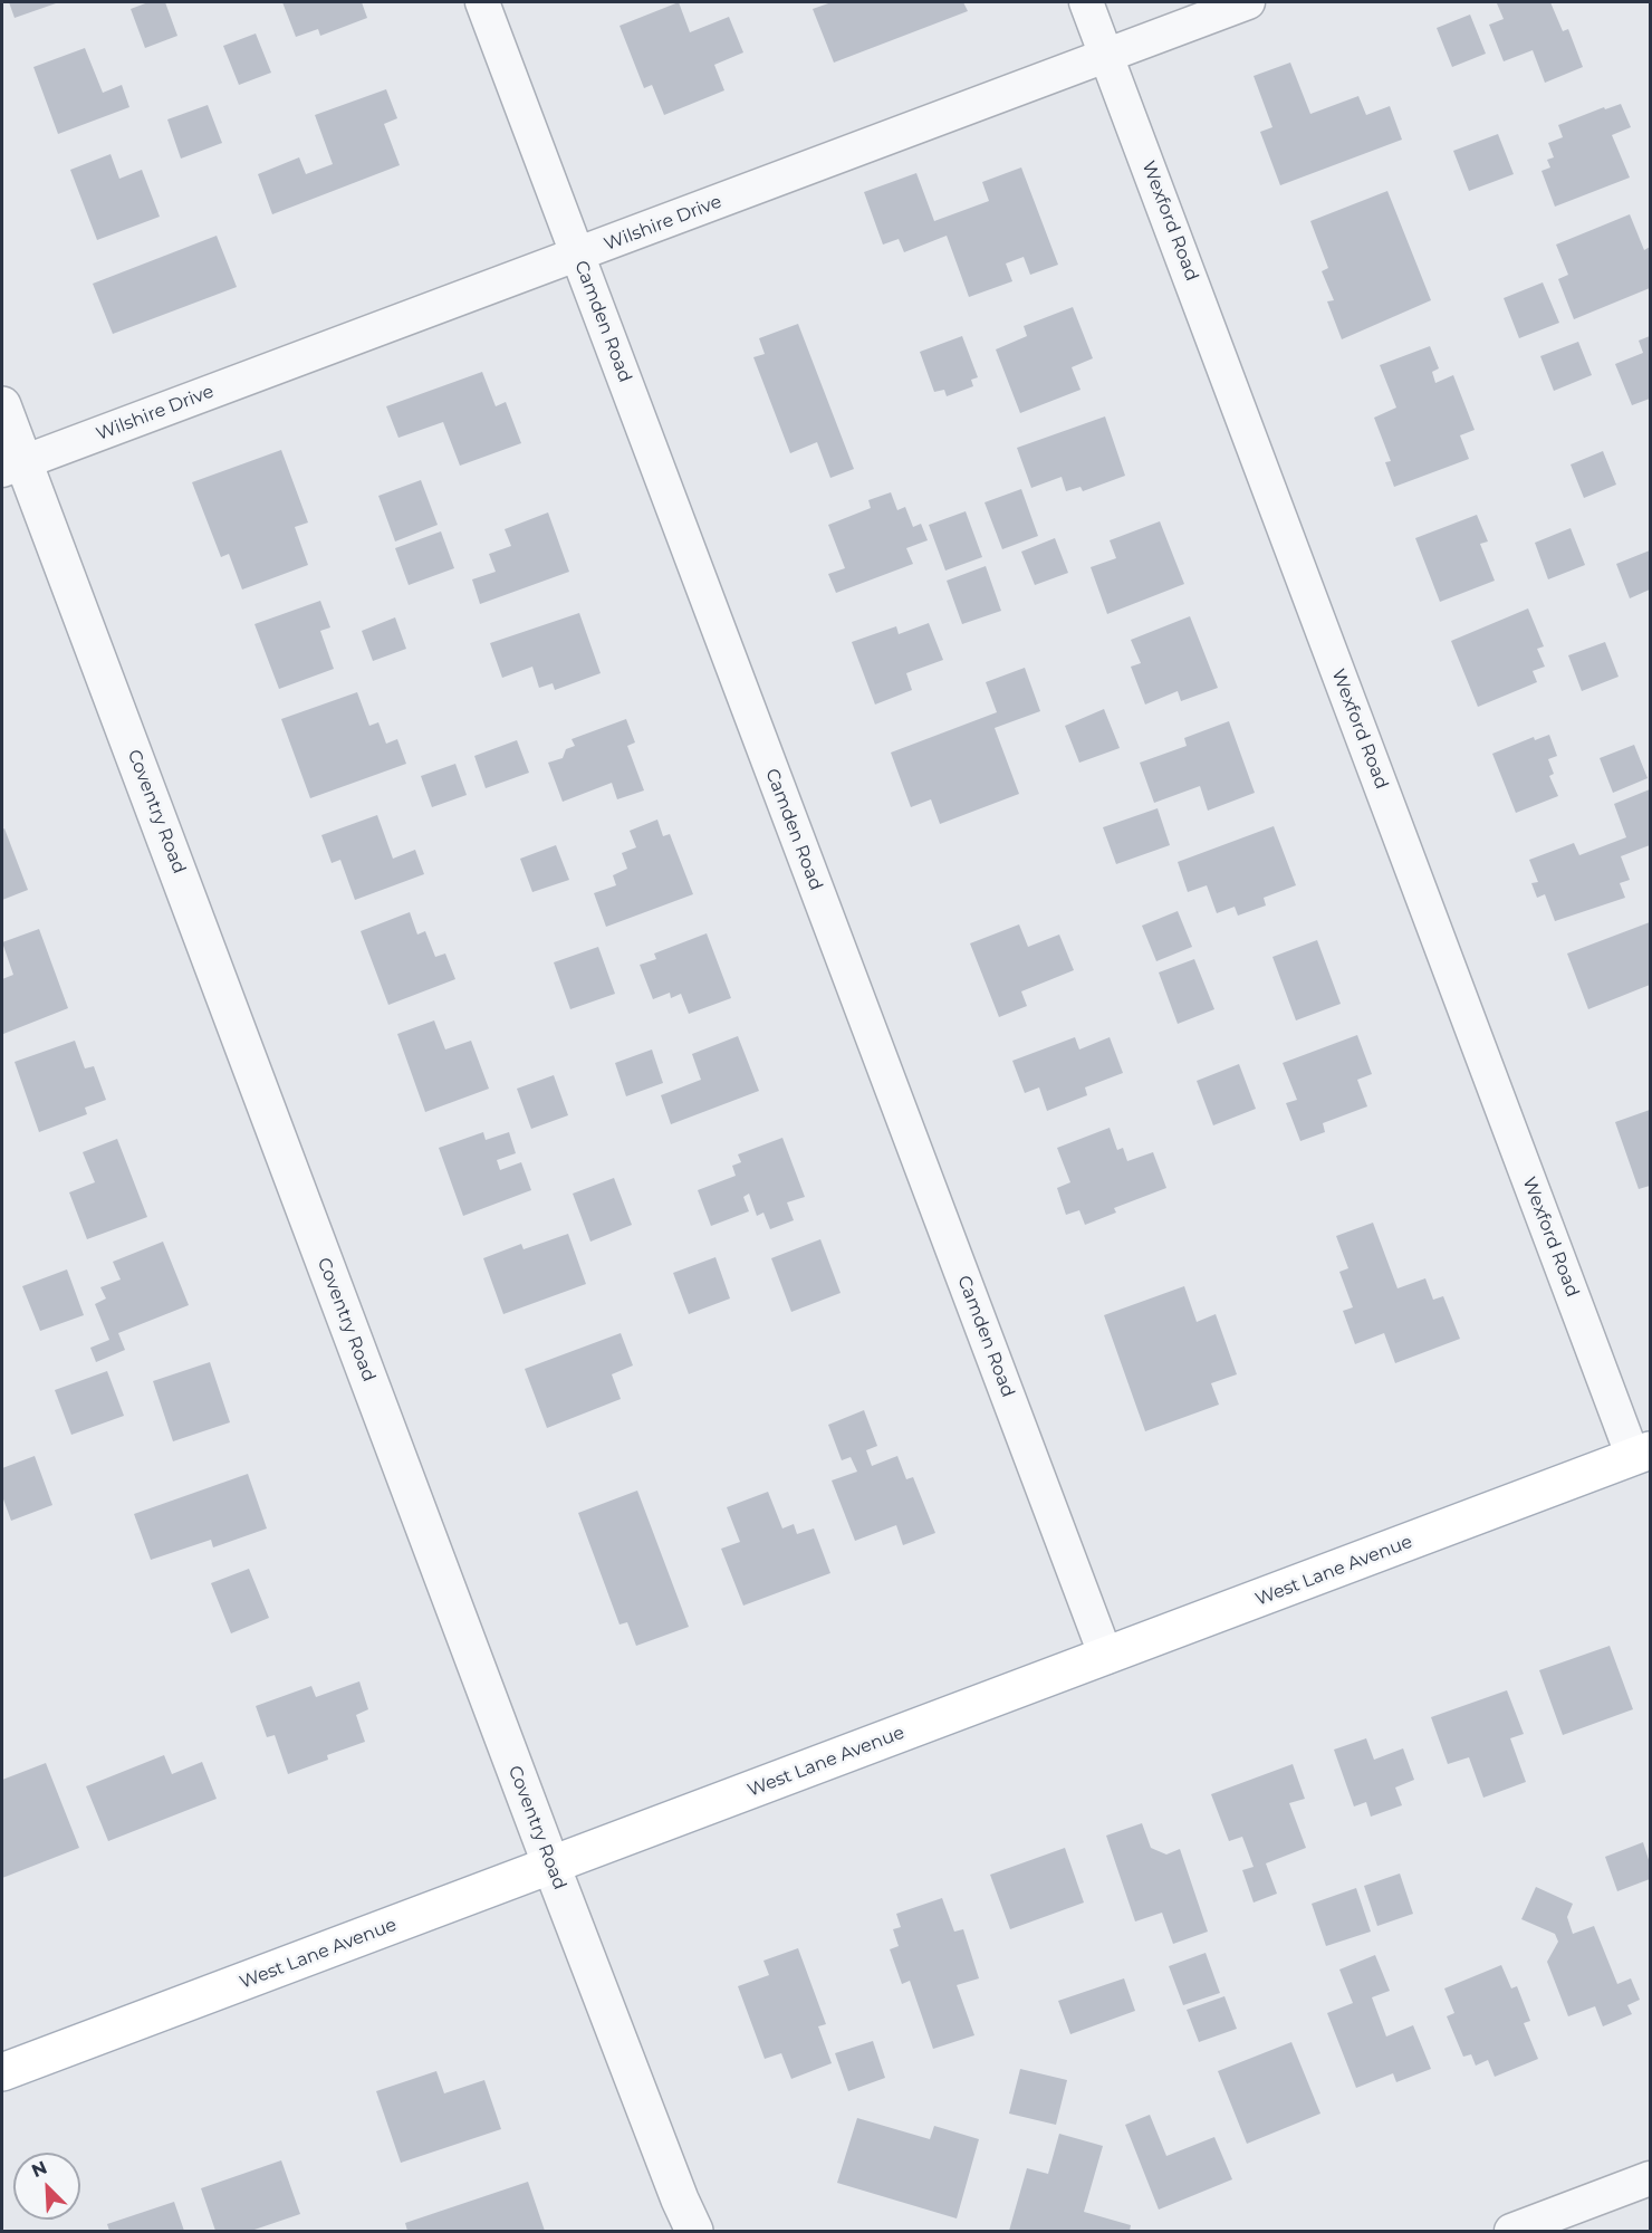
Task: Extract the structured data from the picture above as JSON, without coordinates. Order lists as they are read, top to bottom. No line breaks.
{"streets":{"main road":["West Lane Avenue"],"street":["Wexford Road","Wilshire Drive","Camden Road","Coventry Road"]},"crossings":[["Wexford Road","Wilshire Drive"],["Wexford Road","West Lane Avenue"],["Wilshire Drive","Camden Road"],["Wilshire Drive","Coventry Road"],["Camden Road","West Lane Avenue"],["Coventry Road","West Lane Avenue"]],"north":"top left"}
